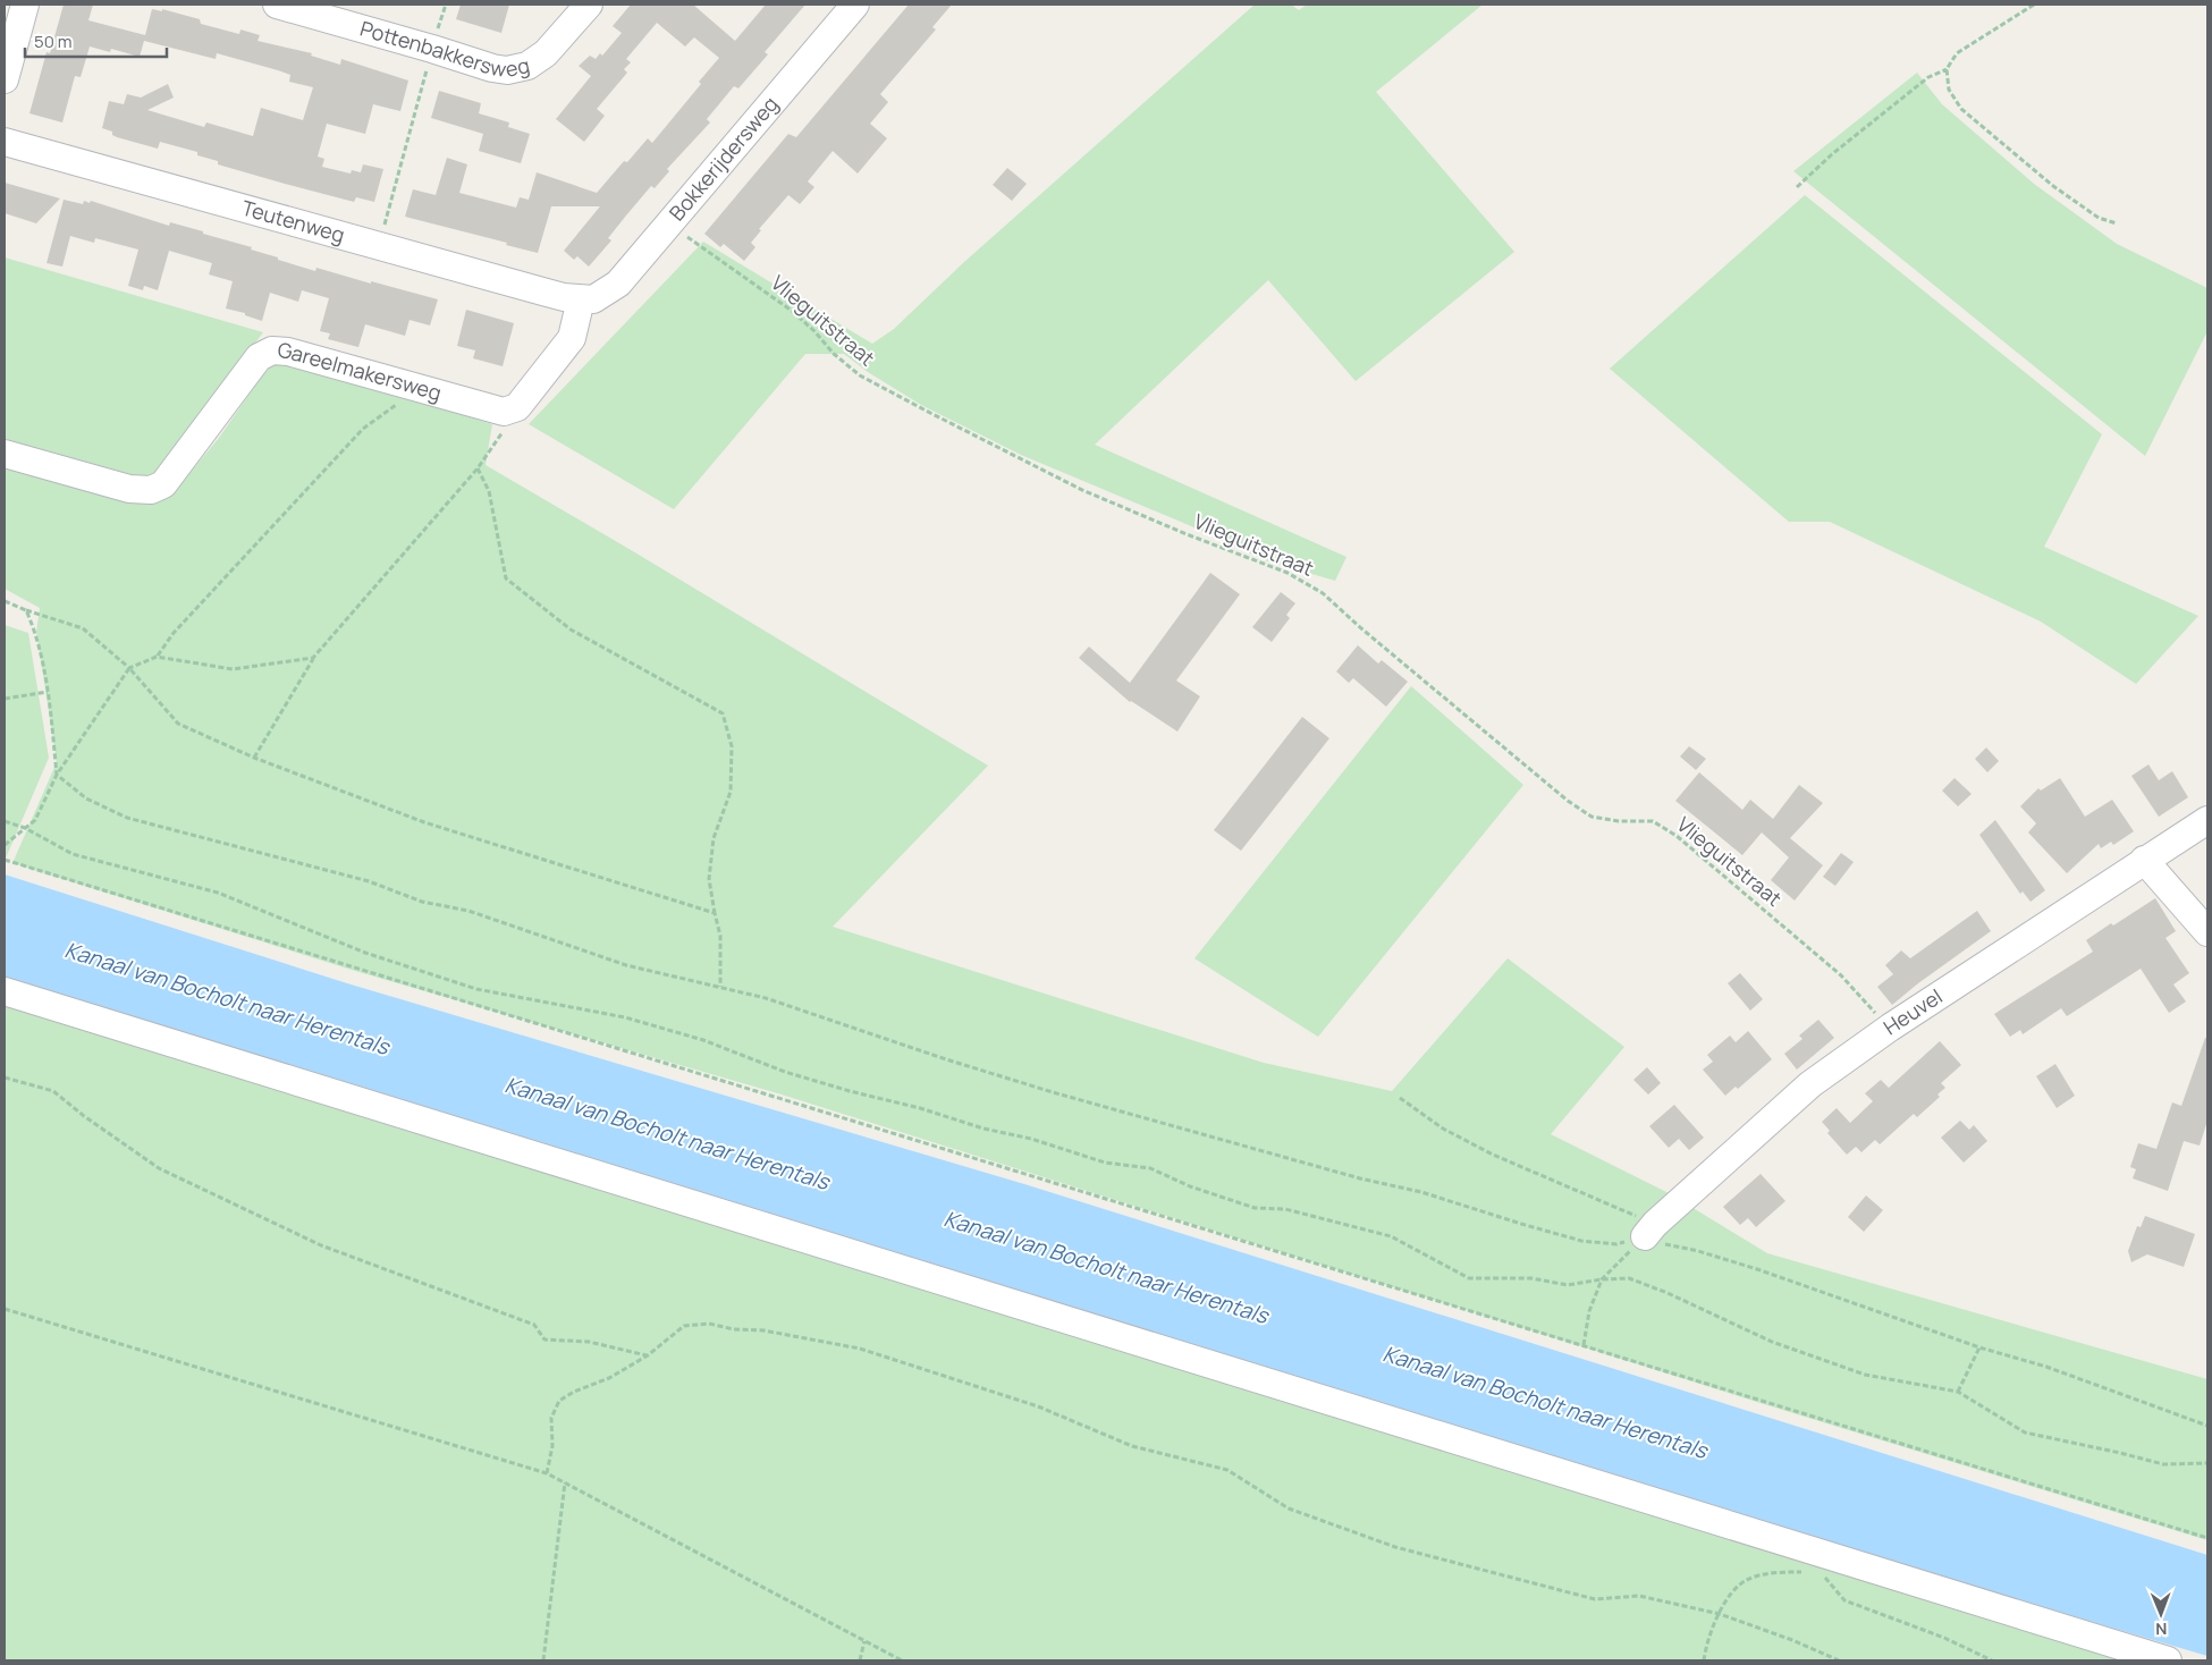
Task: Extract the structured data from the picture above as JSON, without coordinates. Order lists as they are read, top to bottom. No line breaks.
{"streets":{"street":["Pottenbakkersweg","Bokkerijdersweg","Teutenweg","Gareelmakersweg","Heuvel"],"path":["Vlieguitstraat"]},"crossings":[["Bokkerijdersweg","Teutenweg"],["Bokkerijdersweg","Vlieguitstraat"],["Vlieguitstraat","Heuvel"]],"water":["Kanaal van Bocholt naar Herentals"],"scale_bar":"50 m","north":"bottom"}
